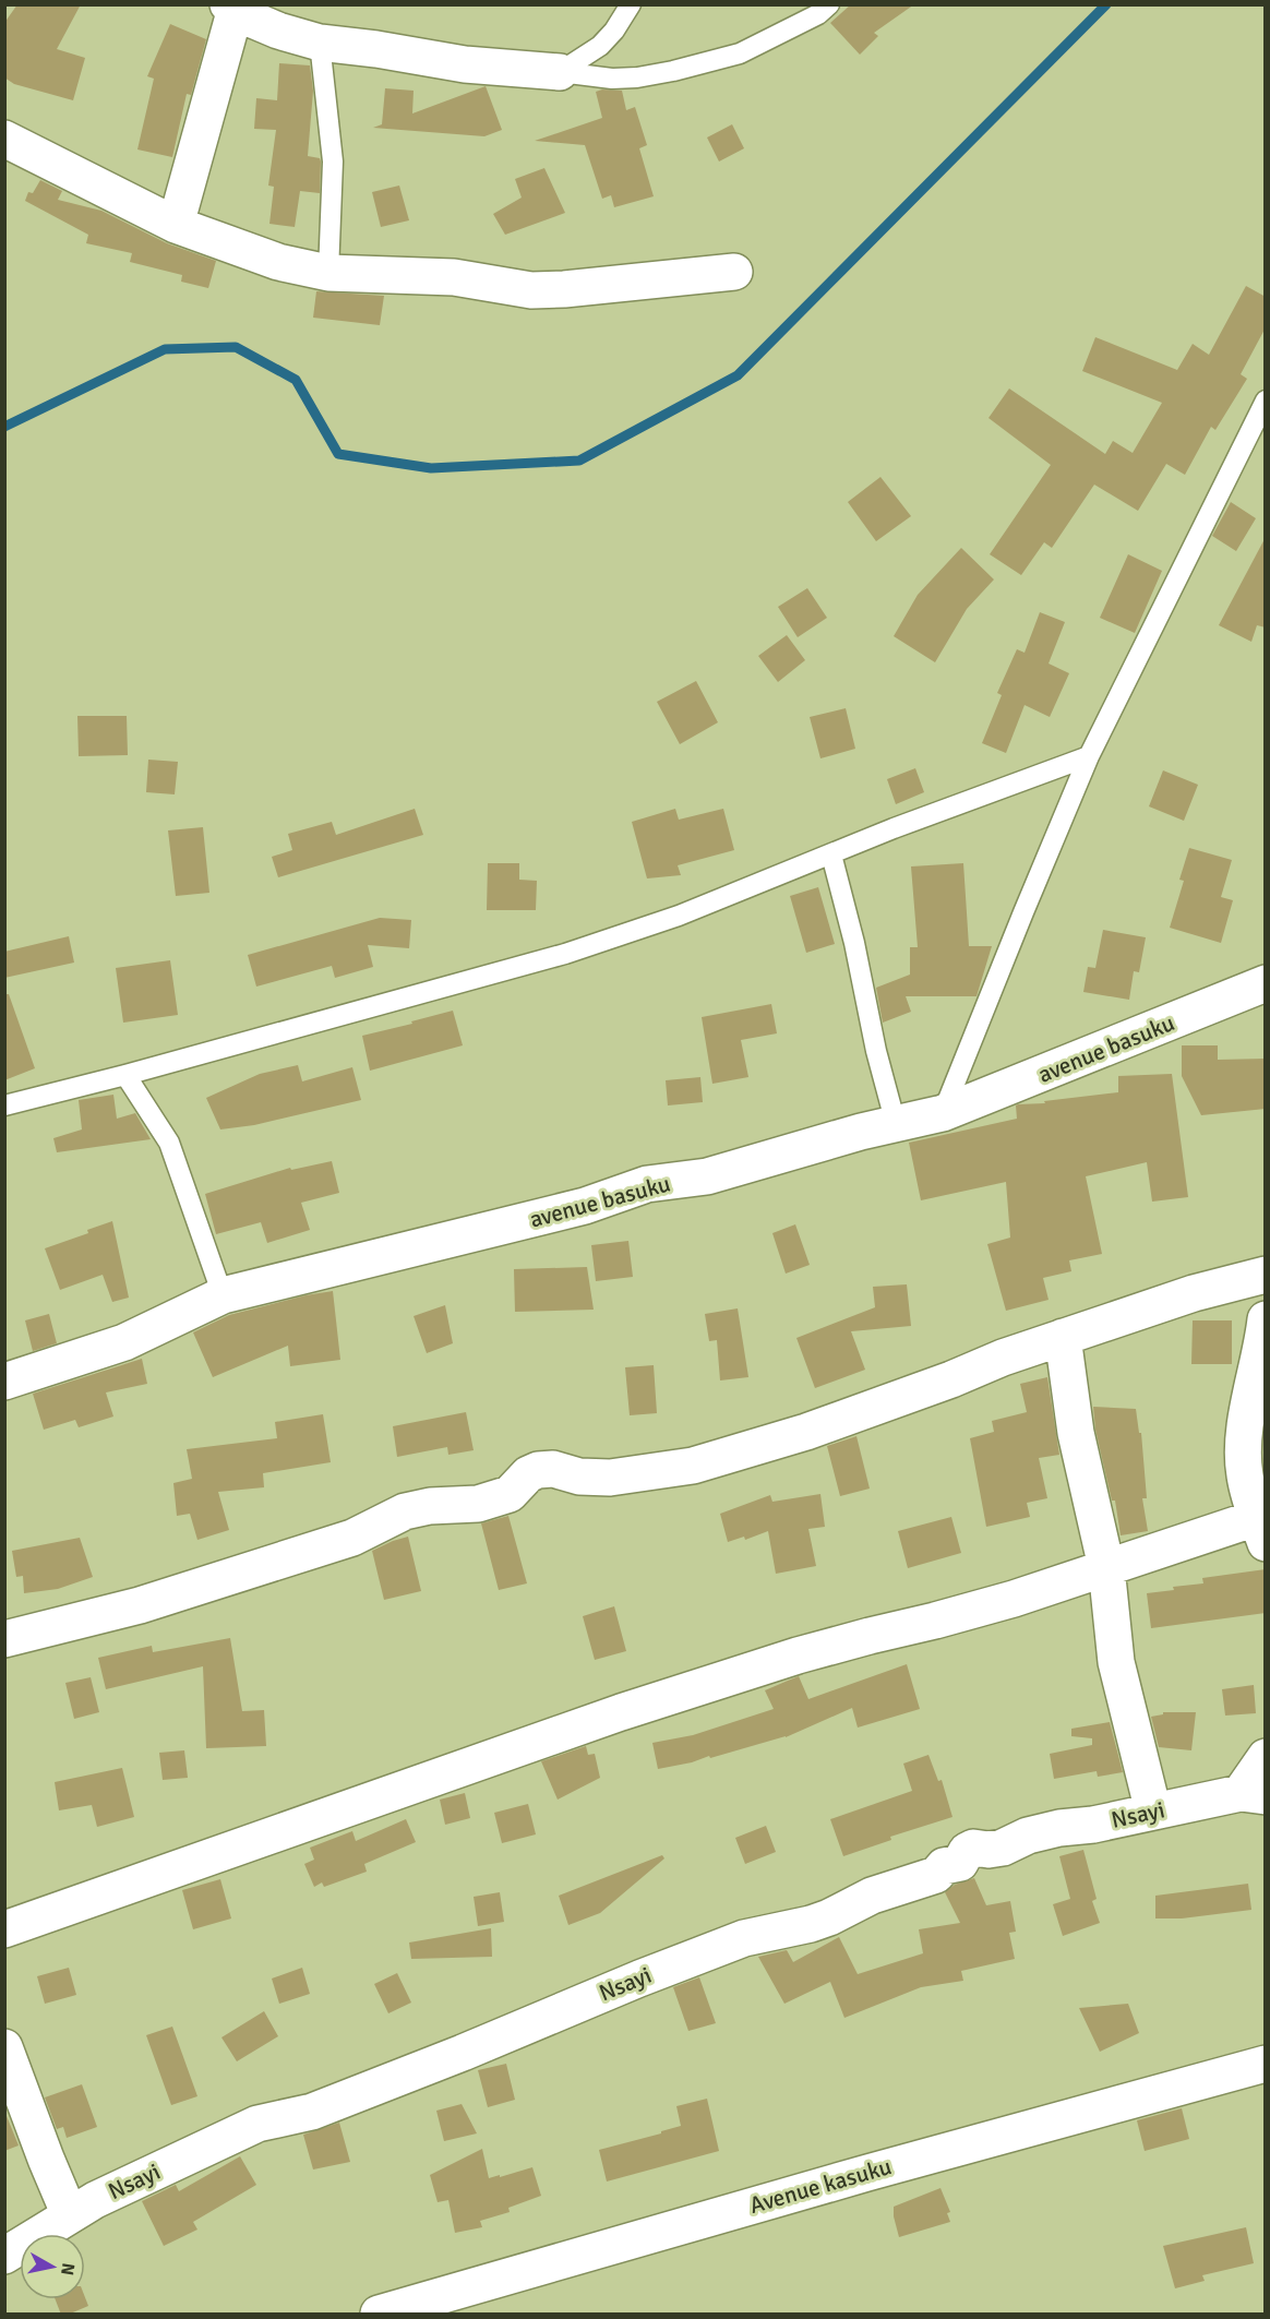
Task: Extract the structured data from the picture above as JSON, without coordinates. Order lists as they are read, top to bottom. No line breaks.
{"streets":{"street":["avenue basuku","Nsayi","Avenue kasuku"]},"north":"right"}
